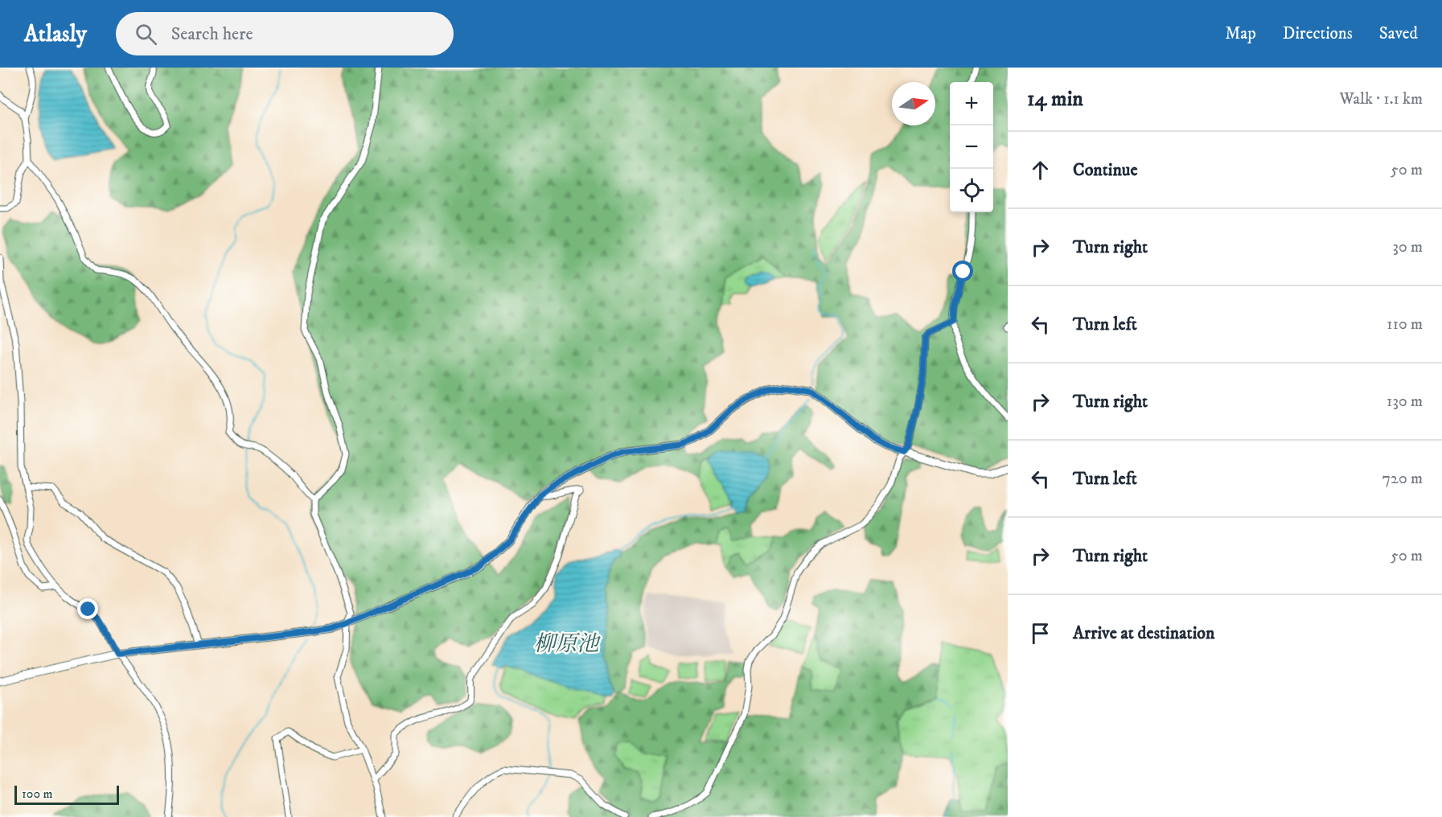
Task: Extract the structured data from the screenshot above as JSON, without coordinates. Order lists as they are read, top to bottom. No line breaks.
{"water":["柳原池"],"scale_bar":"100 m","north":"right","page":{"header":"Atlasly","search":"Search here","nav":["Map","Directions","Saved"],"heading":["14 min","Walk · 1.1 km"],"map_buttons":["+","−"],"list":[["Continue","50 m"],["Turn right","30 m"],["Turn left","110 m"],["Turn right","130 m"],["Turn left","720 m"],["Turn right","50 m"],"Arrive at destination"],"scale":"100 m"}}
